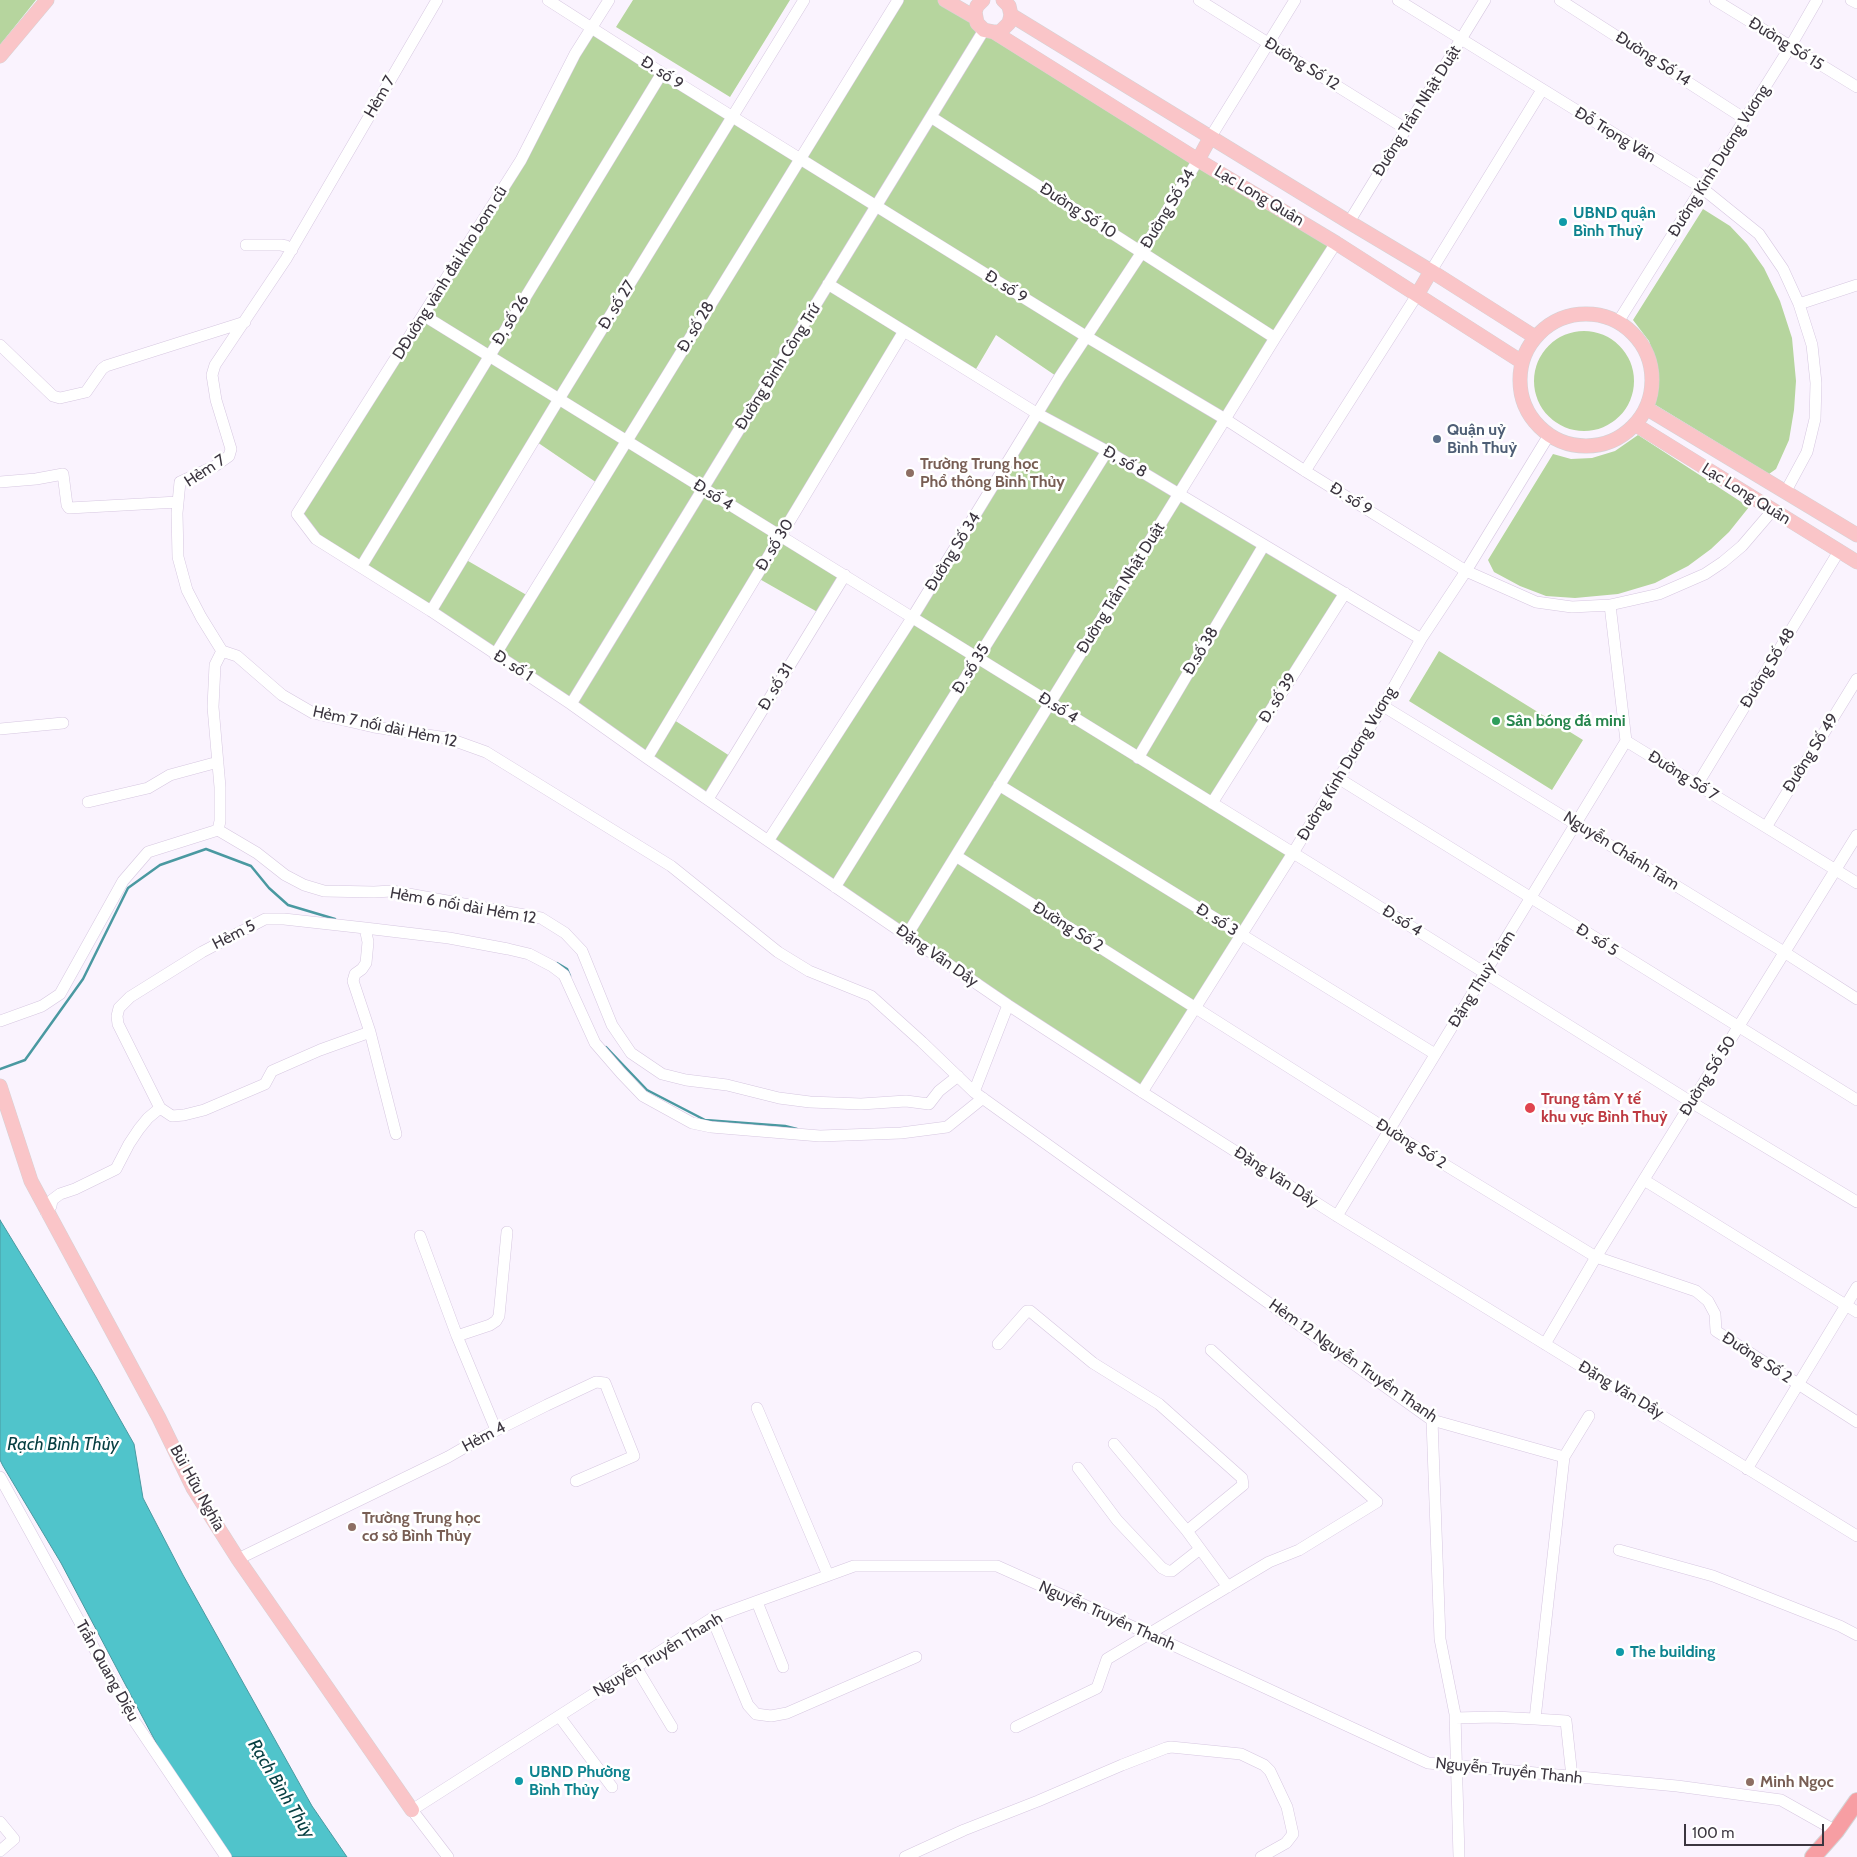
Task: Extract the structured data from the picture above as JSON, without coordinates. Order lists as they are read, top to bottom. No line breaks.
{"streets":{"main road":["Lạc Long Quân","Bùi Hữu Nghĩa"],"street":["Đường Số 15","Đường Số 14","Đường Số 12","Đ. số 9","Hẻm 7","Đường Trần Nhật Duật","Đỗ Trọng Văn","Đường Kinh Dương Vương","Đường Số 34","Đường Số 10","DĐường vành đai kho bom cũ","Đ. số 27","Đ, số 26","Đ. số 28","Đường Đinh Công Trứ","Đ, số 8","Đ.số 4","Đ. số 30","Đ.số 38","Đ. số 1","Đường Số 48","Đ. số 35","Đ. số 31","Đ. số 39","Hẻm 7 nối dài Hẻm 12","Đường Số 49","Đường Số 7","Nguyễn Chánh Tâm","Hẻm 6 nối dài Hẻm 12","Đ. số 3","Đường Số 2","Hẻm 5","Đ. số 5","Đặng Văn Dầy","Đặng Thuỳ Trâm","Đường Số 50","Hẻm 12 Nguyễn Truyền Thanh","Hẻm 4","Nguyễn Truyền Thanh","Trần Quang Diệu"]},"crossings":[["Đường Số 15","Đường Kinh Dương Vương"],["Đường Số 14","Đường Kinh Dương Vương"],["Đường Số 12","Đường Trần Nhật Duật"],["Đ. số 9","Đường Trần Nhật Duật"],["Đ. số 9","Đường Kinh Dương Vương"],["Đ. số 9","Lạc Long Quân"],["Đ. số 9","Đường Số 34"],["Đ. số 9","DĐường vành đai kho bom cũ"],["Đ. số 9","Đ. số 27"],["Đ. số 9","Đ, số 26"],["Đ. số 9","Đ. số 28"],["Đ. số 9","Đường Đinh Công Trứ"],["Hẻm 7","Hẻm 7 nối dài Hẻm 12"],["Đường Trần Nhật Duật","Đỗ Trọng Văn"],["Đường Trần Nhật Duật","Lạc Long Quân"],["Đường Trần Nhật Duật","Đường Số 10"],["Đường Trần Nhật Duật","Đ, số 8"],["Đường Trần Nhật Duật","Đ.số 4"],["Đường Trần Nhật Duật","Đ. số 3"],["Đường Trần Nhật Duật","Đường Số 2"],["Đường Trần Nhật Duật","Đặng Văn Dầy"],["Đỗ Trọng Văn","Đường Kinh Dương Vương"],["Đỗ Trọng Văn","Lạc Long Quân"],["Đường Kinh Dương Vương","Lạc Long Quân"],["Đường Kinh Dương Vương","Đ, số 8"],["Đường Kinh Dương Vương","Đ.số 4"],["Đường Kinh Dương Vương","Nguyễn Chánh Tâm"],["Đường Kinh Dương Vương","Đ. số 3"],["Đường Kinh Dương Vương","Đường Số 2"],["Đường Kinh Dương Vương","Đ. số 5"],["Đường Kinh Dương Vương","Đặng Văn Dầy"],["Lạc Long Quân","Đường Số 34"],["Lạc Long Quân","Đường Đinh Công Trứ"],["Lạc Long Quân","Đường Số 48"],["Đường Số 34","Đường Số 10"],["Đường Số 34","Đ, số 8"],["Đường Số 34","Đ.số 4"],["Đường Số 34","Đặng Văn Dầy"],["Đường Số 10","Đường Đinh Công Trứ"],["DĐường vành đai kho bom cũ","Đ.số 4"],["DĐường vành đai kho bom cũ","Đ. số 1"],["Đ. số 27","Đ.số 4"],["Đ. số 27","Đ. số 1"],["Đ, số 26","Đ.số 4"],["Đ, số 26","Đ. số 1"],["Đ. số 28","Đ.số 4"],["Đ. số 28","Đ. số 1"],["Đường Đinh Công Trứ","Đ, số 8"],["Đường Đinh Công Trứ","Đ.số 4"],["Đường Đinh Công Trứ","Đ. số 1"],["Đ, số 8","Đ. số 30"],["Đ, số 8","Đ.số 38"],["Đ, số 8","Đ. số 35"],["Đ, số 8","Đ. số 39"],["Đ.số 4","Đ. số 30"],["Đ.số 4","Đ.số 38"],["Đ.số 4","Đ. số 35"],["Đ.số 4","Đ. số 31"],["Đ.số 4","Đ. số 39"],["Đ.số 4","Đặng Thuỳ Trâm"],["Đ.số 4","Đường Số 50"],["Đ. số 30","Đ. số 1"],["Đ. số 1","Đ. số 31"],["Đ. số 1","Đặng Văn Dầy"],["Đường Số 48","Đường Số 7"],["Đ. số 35","Đặng Văn Dầy"],["Đ. số 31","Đặng Văn Dầy"],["Hẻm 7 nối dài Hẻm 12","Hẻm 6 nối dài Hẻm 12"],["Hẻm 7 nối dài Hẻm 12","Hẻm 5"],["Hẻm 7 nối dài Hẻm 12","Hẻm 12 Nguyễn Truyền Thanh"],["Đường Số 49","Đường Số 7"],["Đường Số 7","Đặng Thuỳ Trâm"],["Đường Số 7","Đường Số 50"],["Nguyễn Chánh Tâm","Đặng Thuỳ Trâm"],["Nguyễn Chánh Tâm","Đường Số 50"],["Đ. số 3","Đặng Thuỳ Trâm"],["Đường Số 2","Đặng Thuỳ Trâm"],["Đường Số 2","Đường Số 50"],["Hẻm 5","Hẻm 12 Nguyễn Truyền Thanh"],["Đ. số 5","Đặng Thuỳ Trâm"],["Đ. số 5","Đường Số 50"],["Đặng Văn Dầy","Đặng Thuỳ Trâm"],["Đặng Văn Dầy","Đường Số 50"],["Hẻm 4","Bùi Hữu Nghĩa"],["Bùi Hữu Nghĩa","Nguyễn Truyền Thanh"]],"water":["Rạch Bình Thủy"],"places":["UBND quận Bình Thuỷ","Quận uỷ Bình Thuỷ","Trường Trung học Phổ thông Bình Thủy","Sân bóng đá mini","Trung tâm Y tế khu vực Bình Thuỷ","Trường Trung học cơ sở Bình Thủy","The building","UBND Phường Bình Thủy","Minh Ngọc"],"scale_bar":"100 m"}
